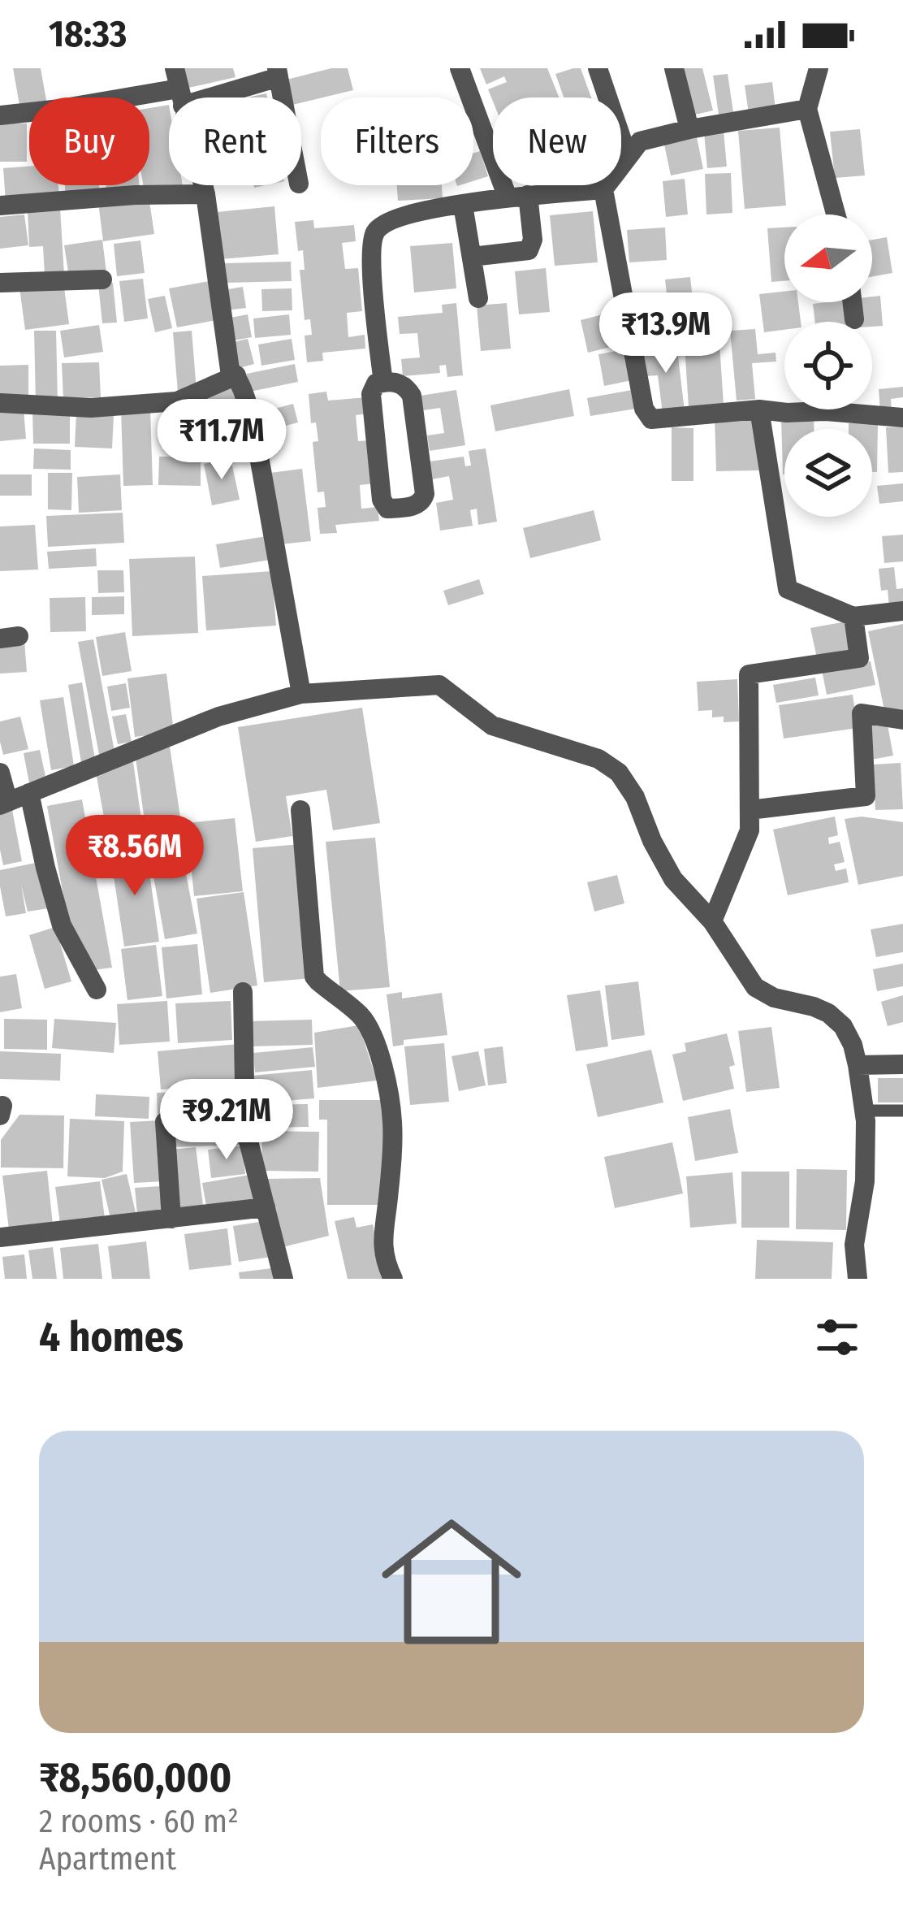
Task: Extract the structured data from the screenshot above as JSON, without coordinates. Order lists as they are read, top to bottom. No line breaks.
{"north":"left","page":{"status":"18:33","chip":["Buy","Rent","Filters","New"],"price":["₹13.9M","₹11.7M","₹8.56M","₹9.21M"],"heading":"4 homes","list":[{"name":"₹8,560,000","note":"2 rooms · 60 m² · Apartment"}]}}
